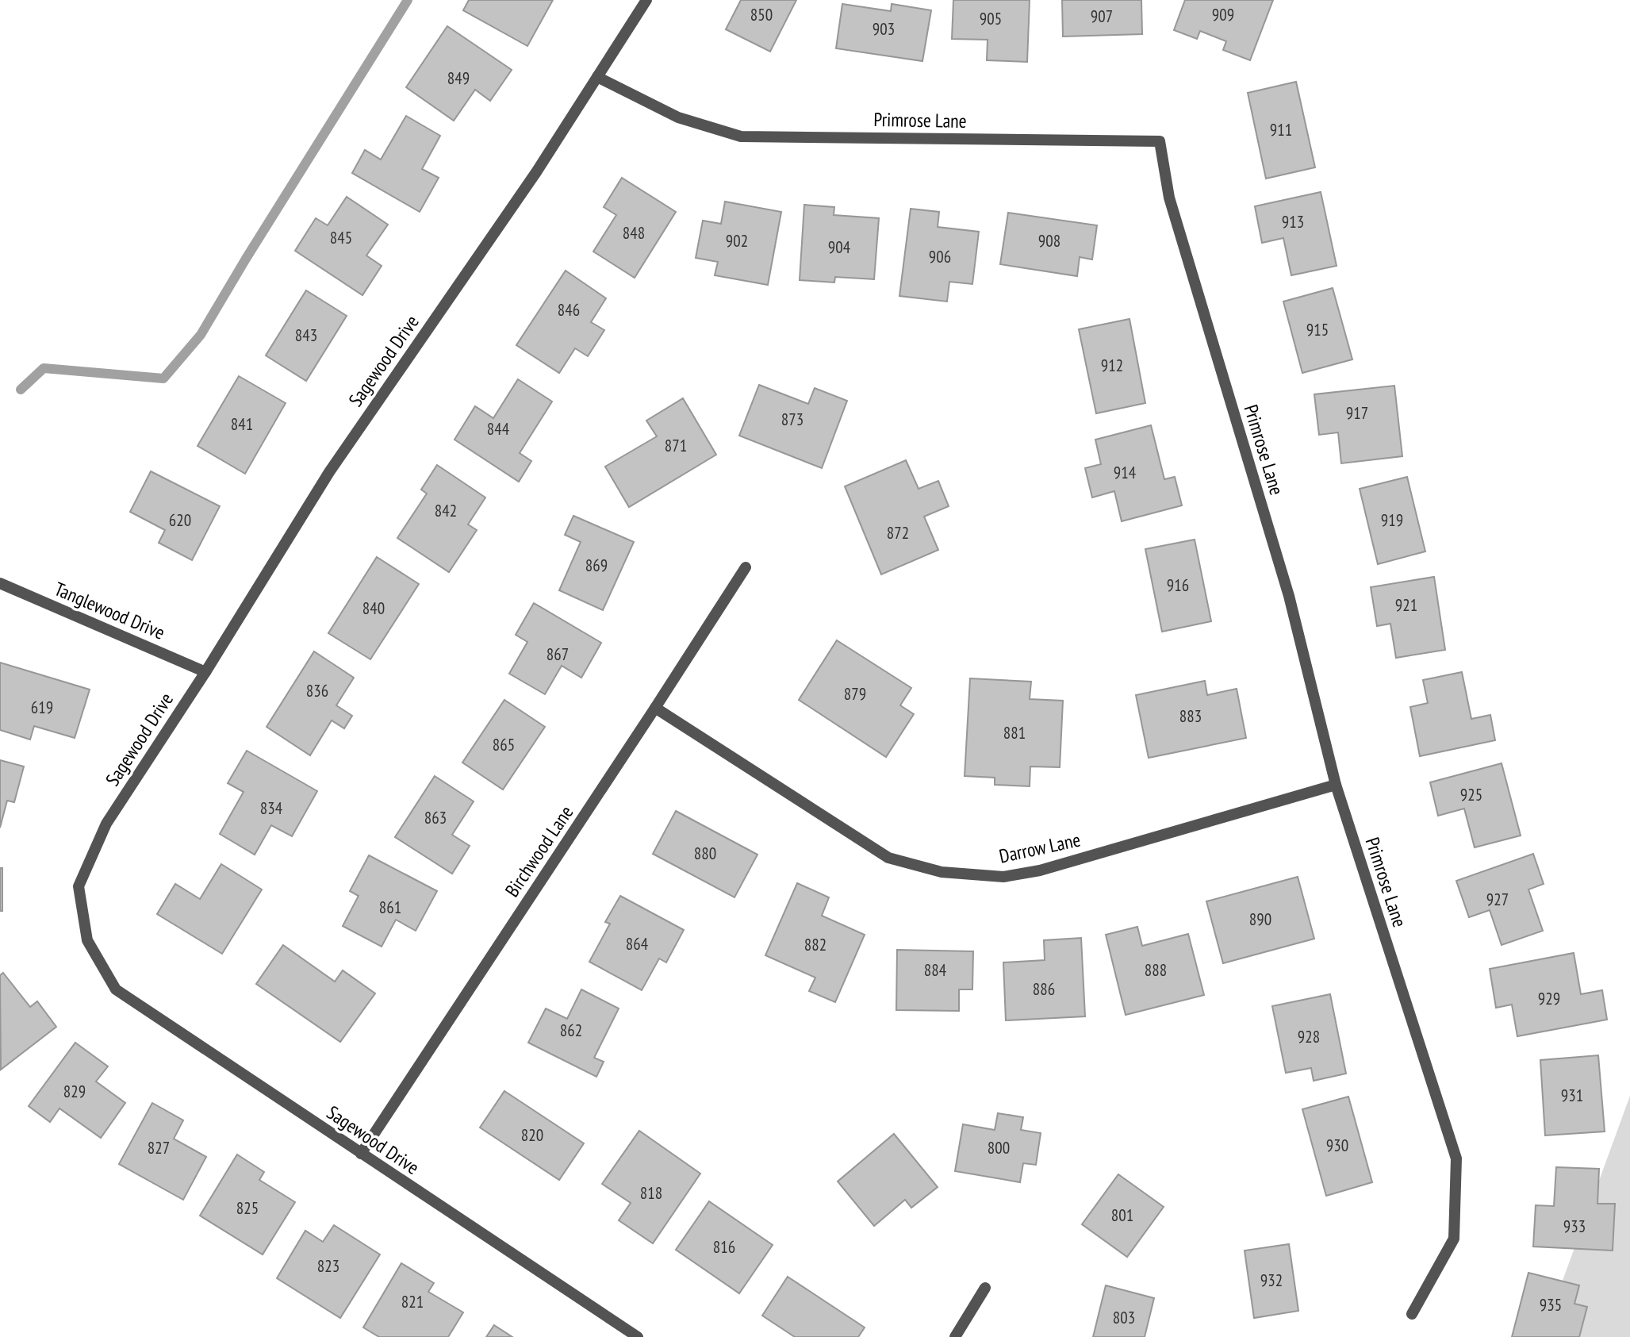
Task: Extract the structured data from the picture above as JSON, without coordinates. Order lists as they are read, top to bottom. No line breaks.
{"streets":{"street":["Primrose Lane","Sagewood Drive","Tanglewood Drive","Darrow Lane","Birchwood Lane"]},"crossings":[["Primrose Lane","Sagewood Drive"],["Primrose Lane","Darrow Lane"],["Sagewood Drive","Tanglewood Drive"],["Sagewood Drive","Birchwood Lane"],["Darrow Lane","Birchwood Lane"]],"house_numbers":["850","909","907","905","903","849","911","913","848","845","902","908","904","906","846","915","843","912","917","873","841","844","871","914","842","620","919","872","869","916","921","840","867","836","879","619","883","881","865","925","834","863","880","927","861","890","864","882","884","888","886","929","862","928","829","931","820","930","827","800","818","825","801","933","816","823","932","821","935","803"]}
